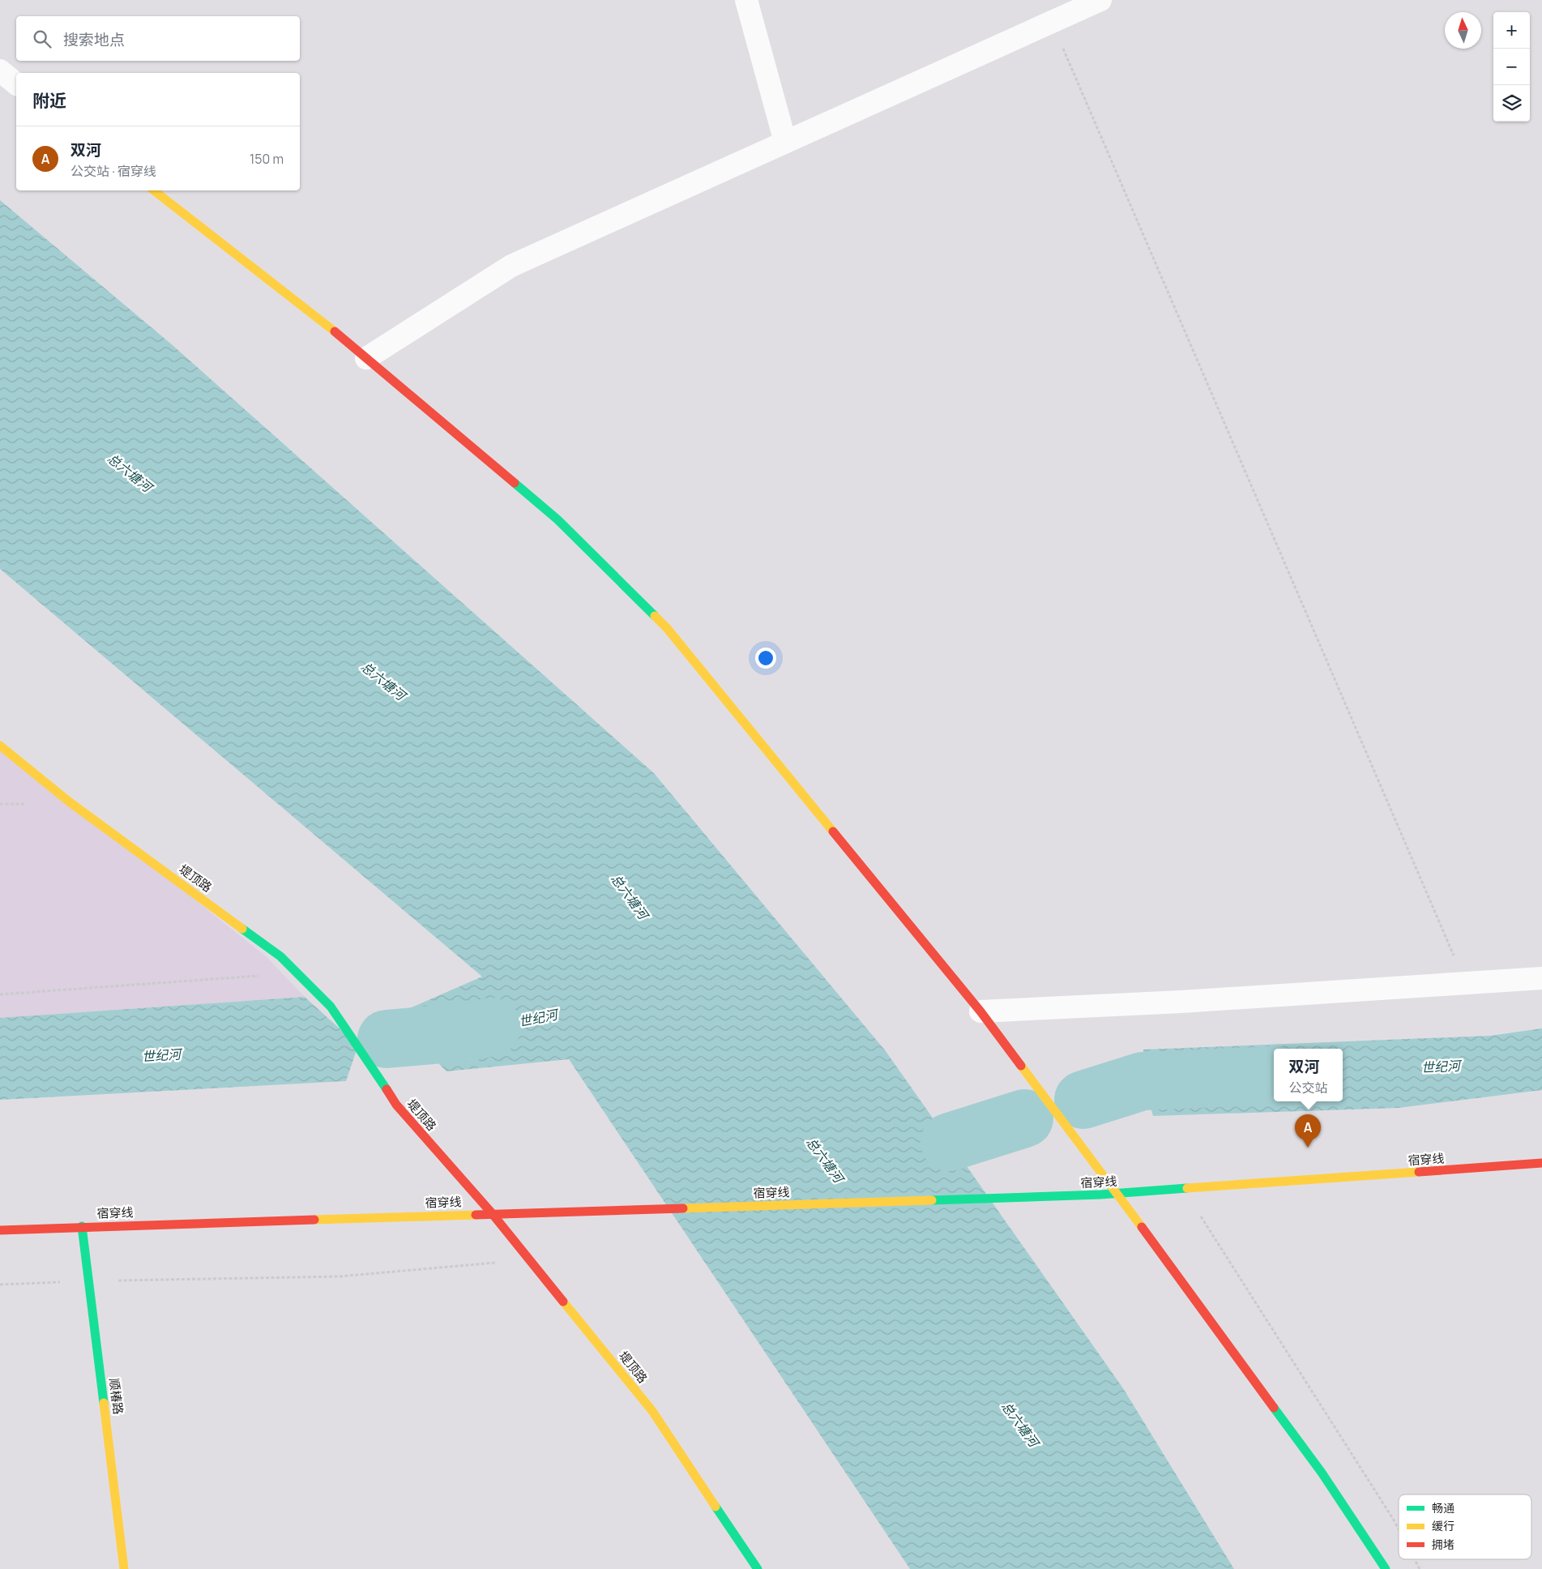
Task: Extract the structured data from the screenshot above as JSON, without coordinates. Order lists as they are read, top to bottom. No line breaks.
{"streets":{"street":["堤顶路","宿穿线","顺椿路"]},"crossings":[["堤顶路","宿穿线"],["宿穿线","顺椿路"]],"water":["总六塘河","世纪河"],"legend":["畅通","缓行","拥堵"],"north":"top","page":{"map_buttons":["+","−"],"search":"搜索地点","heading":"附近","list":[{"mark":"A","name":"双河","note":"公交站 · 宿穿线","value":"150 m"}],"popup":["双河","公交站"],"pins":"A"}}
